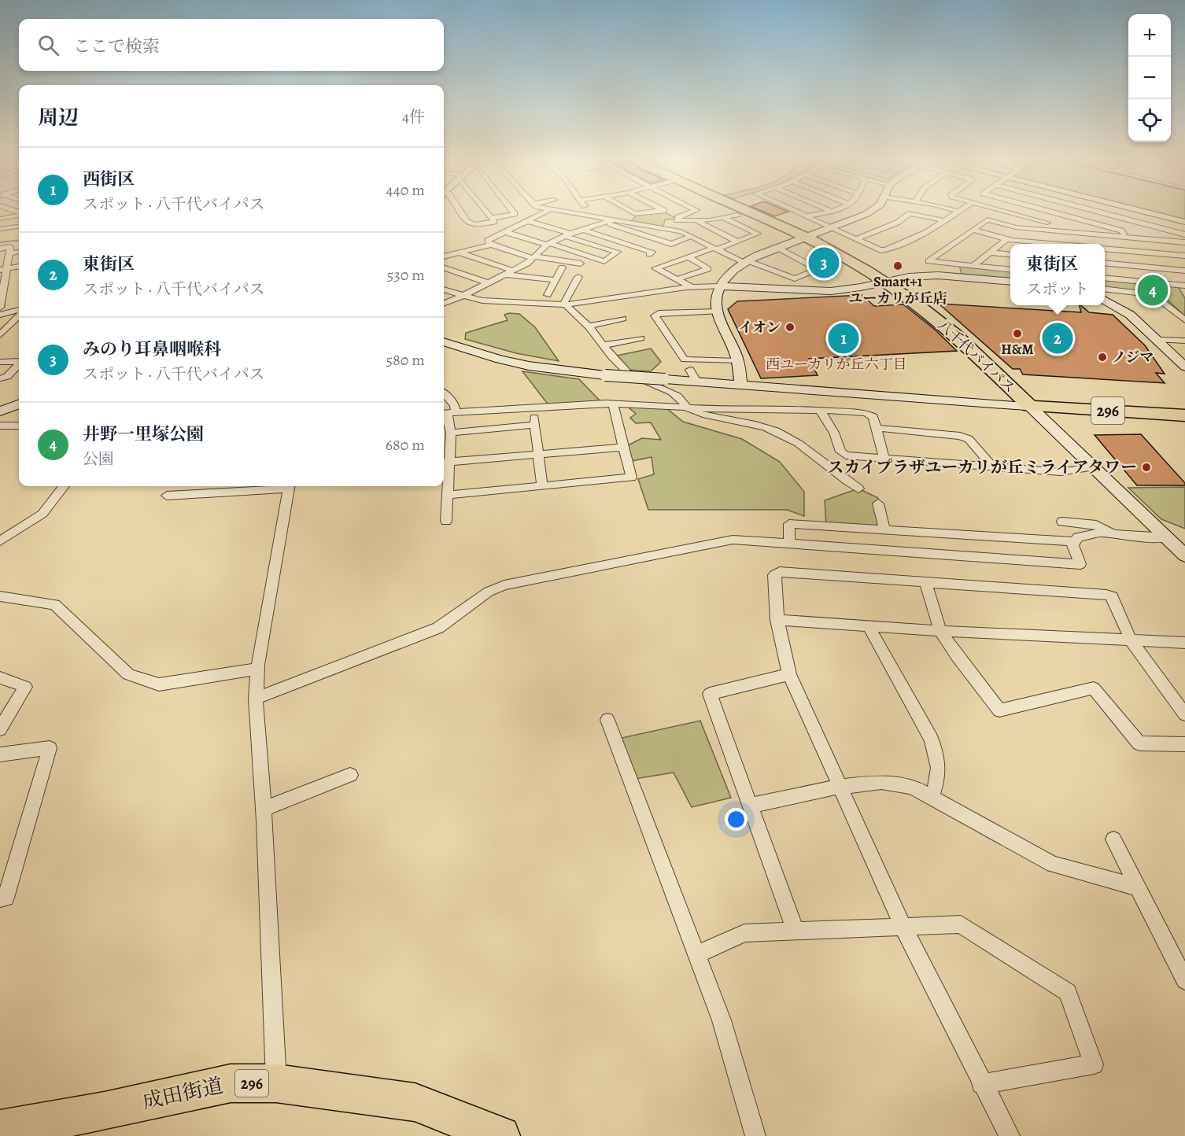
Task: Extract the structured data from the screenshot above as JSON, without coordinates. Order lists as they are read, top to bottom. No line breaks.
{"streets":{"highway":["八千代バイパス","296","成田街道"]},"districts":["西ユーカリが丘六丁目"],"places":["Smart+1 ユーカリが丘店","イオン","H&M","ノジマ","スカイプラザユーカリが丘ミライアタワー"],"page":{"map_buttons":["+","−"],"search":"ここで検索","heading":["周辺","4件"],"list":[{"mark":"1","name":"西街区","note":"スポット · 八千代バイパス","value":"440 m"},{"mark":"2","name":"東街区","note":"スポット · 八千代バイパス","value":"530 m"},{"mark":"3","name":"みのり耳鼻咽喉科","note":"スポット · 八千代バイパス","value":"580 m"},{"mark":"4","name":"井野一里塚公園","note":"公園","value":"680 m"}],"popup":["東街区","スポット"],"pins":["3","4","1","2"]}}
